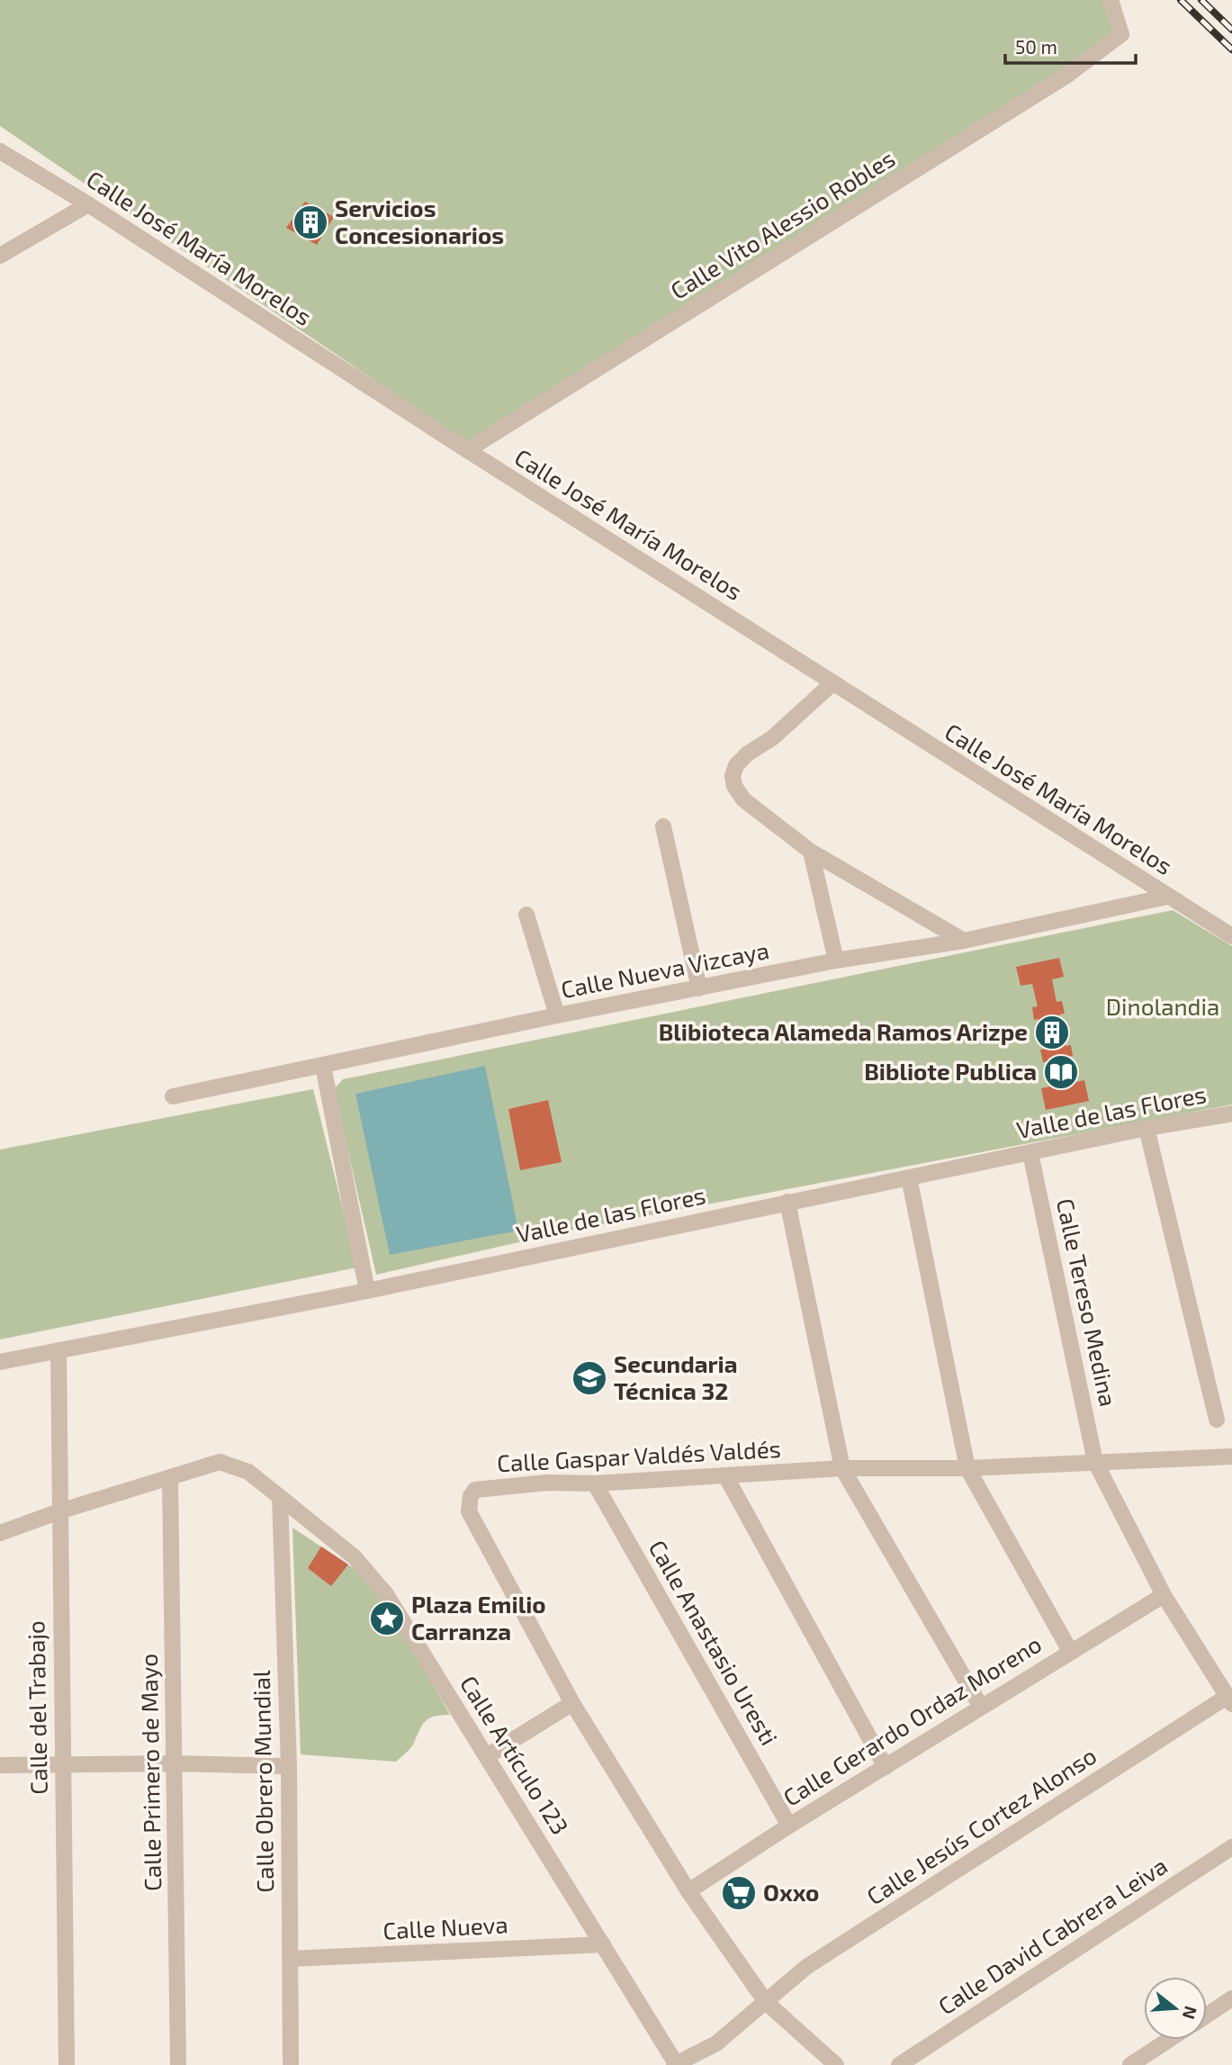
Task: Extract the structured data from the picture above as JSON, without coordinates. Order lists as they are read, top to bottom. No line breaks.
{"streets":{"street":["Calle Vito Alessio Robles","Calle José María Morelos","Calle Nueva Vizcaya","Valle de las Flores","Calle Tereso Medina","Calle Gaspar Valdés Valdés","Calle Anastasio Uresti","Calle del Trabajo","Calle Gerardo Ordaz Moreno","Calle Artículo 123","Calle Primero de Mayo","Calle Obrero Mundial","Calle Jesús Cortez Alonso","Calle Nueva","Calle David Cabrera Leiva"]},"crossings":[["Calle Vito Alessio Robles","Calle José María Morelos"],["Calle José María Morelos","Calle Nueva Vizcaya"],["Valle de las Flores","Calle Tereso Medina"],["Valle de las Flores","Calle del Trabajo"],["Calle Tereso Medina","Calle Gaspar Valdés Valdés"],["Calle Tereso Medina","Calle Gerardo Ordaz Moreno"],["Calle Tereso Medina","Calle Jesús Cortez Alonso"],["Calle Gaspar Valdés Valdés","Calle Anastasio Uresti"],["Calle Gaspar Valdés Valdés","Calle Gerardo Ordaz Moreno"],["Calle Gaspar Valdés Valdés","Calle Jesús Cortez Alonso"],["Calle Anastasio Uresti","Calle Gerardo Ordaz Moreno"],["Calle del Trabajo","Calle Artículo 123"],["Calle Artículo 123","Calle Primero de Mayo"],["Calle Artículo 123","Calle Obrero Mundial"],["Calle Artículo 123","Calle Jesús Cortez Alonso"],["Calle Artículo 123","Calle Nueva"],["Calle Obrero Mundial","Calle Nueva"]],"parks":["Dinolandia"],"places":{"building":["Servicios Concesionarios","Blibioteca Alameda Ramos Arizpe"],"library":["Bibliote Publica"],"school or university":["Secundaria Técnica 32"],"place":["Plaza Emilio Carranza"],"supermarket":["Oxxo"]},"scale_bar":"50 m","north":"right"}
